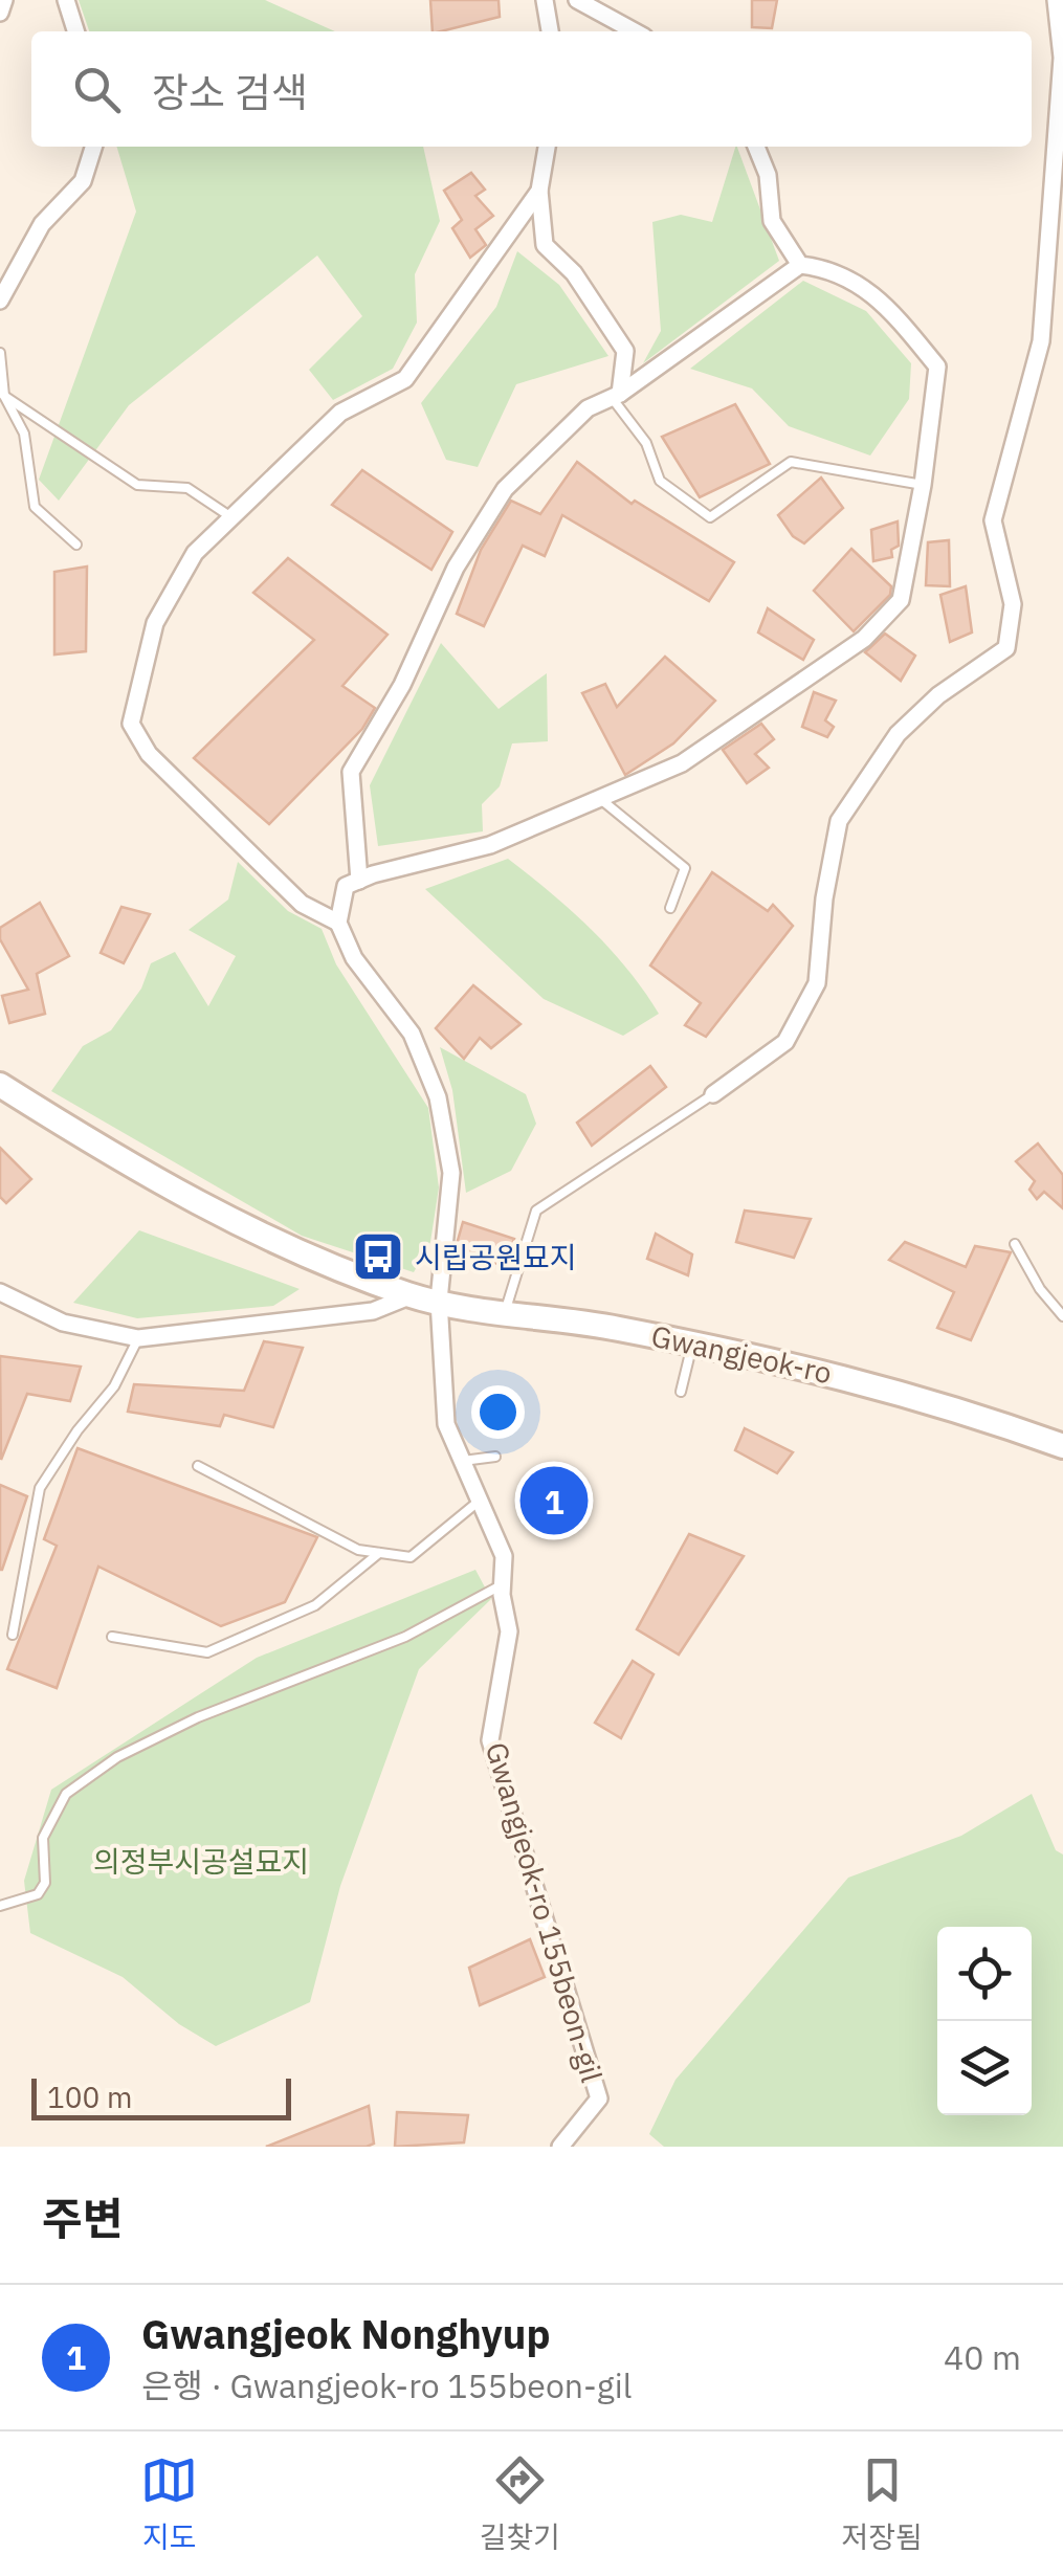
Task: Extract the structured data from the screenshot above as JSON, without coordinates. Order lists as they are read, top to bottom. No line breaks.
{"streets":{"main road":["Gwangjeok-ro"],"street":["Gwangjeok-ro 155beon-gil"]},"crossings":[["Gwangjeok-ro","Gwangjeok-ro 155beon-gil"]],"parks":["의정부시공설묘지"],"places":{"bus stop":["시립공원묘지"]},"scale_bar":"100 m","page":{"search":"장소 검색","pins":"1","scale":"100 m","heading":"주변","list":[{"mark":"1","name":"Gwangjeok Nonghyup","note":"은행 · Gwangjeok-ro 155beon-gil","value":"40 m"}],"nav":["지도","길찾기","저장됨"]}}
